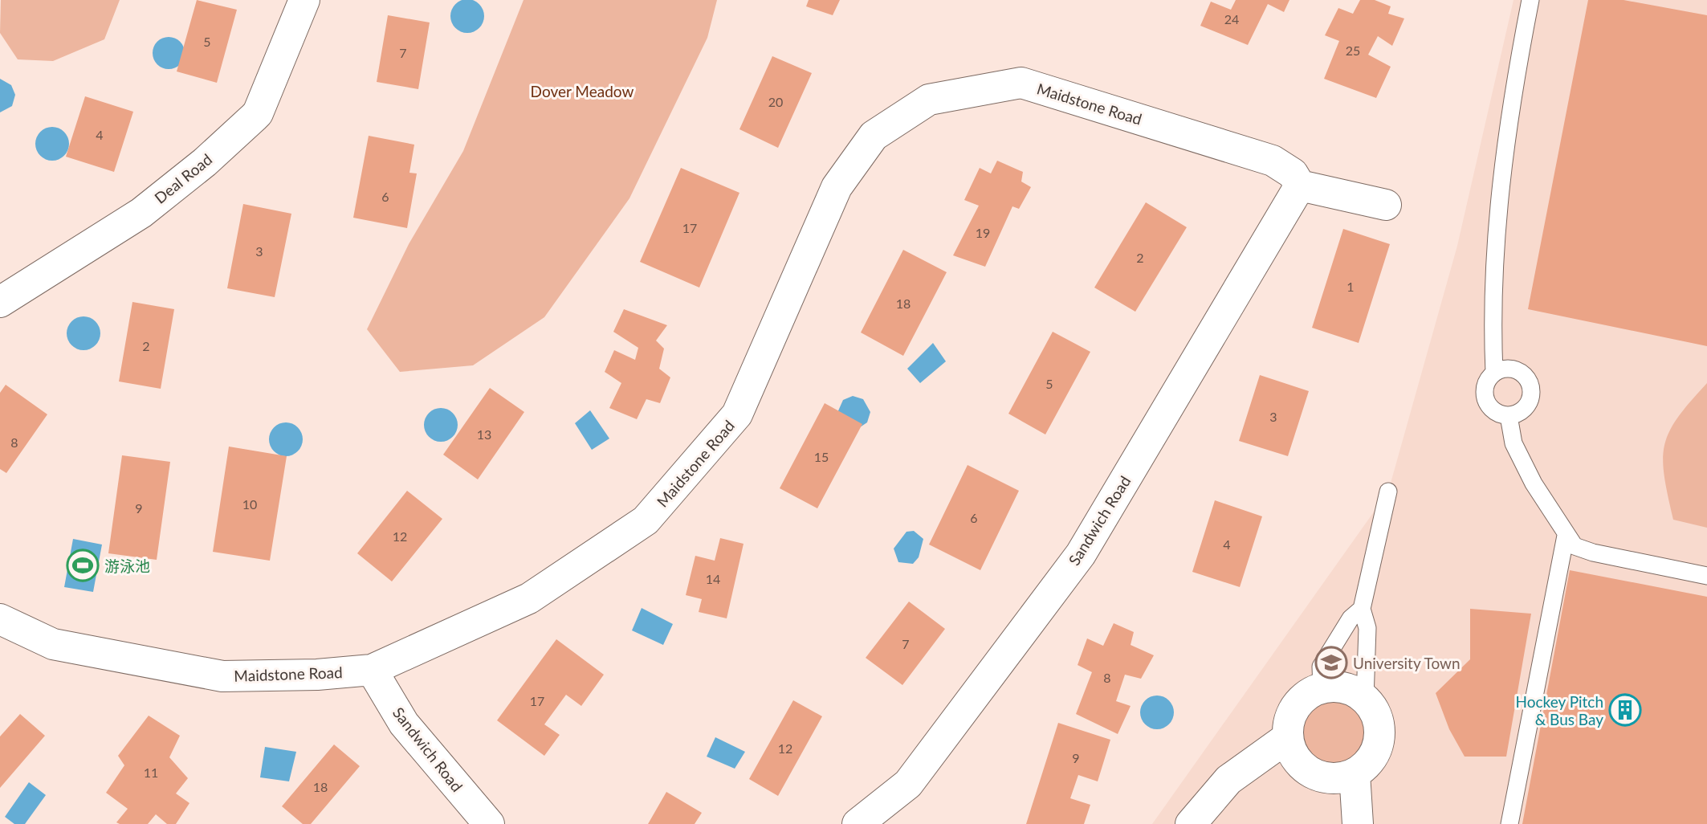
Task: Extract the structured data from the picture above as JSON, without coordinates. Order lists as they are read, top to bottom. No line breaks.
{"streets":{"street":["Maidstone Road","Deal Road","Sandwich Road"]},"crossings":[["Maidstone Road","Sandwich Road"]],"parks":["Dover Meadow"],"places":{"sports":["游泳池"],"school or university":["University Town"],"building":["Hockey Pitch & Bus Bay"]},"house_numbers":["24","5","25","7","20","4","6","17","19","3","2","1","18","2","5","3","13","8","15","10","9","6","12","4","14","7","8","17","12","9","11","18"]}
